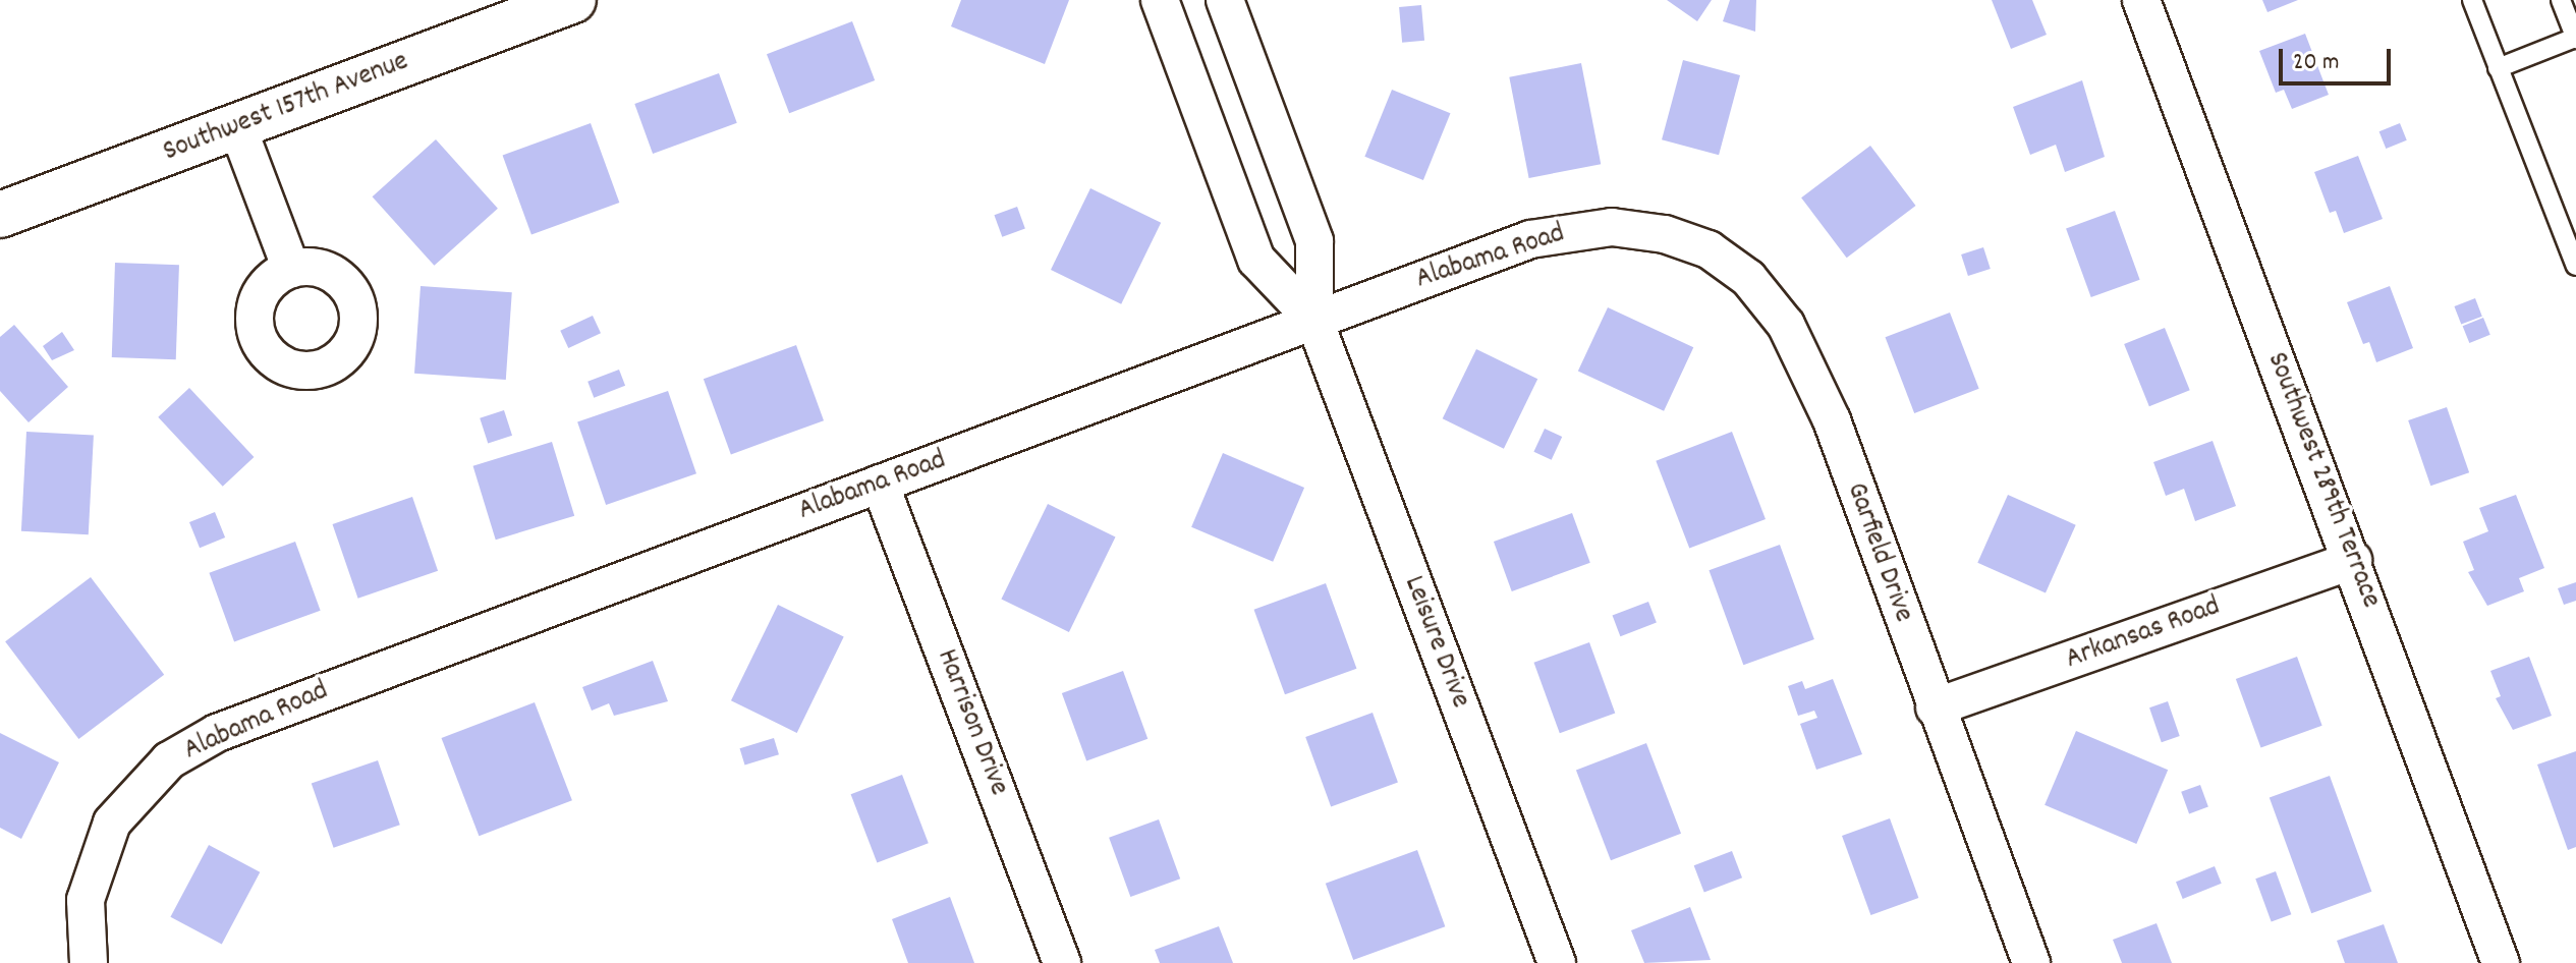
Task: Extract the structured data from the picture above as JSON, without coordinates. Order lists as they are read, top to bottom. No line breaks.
{"streets":{"street":["Southwest 157th Avenue","Alabama Road","Southwest 289th Terrace","Garfield Drive","Arkansas Road","Leisure Drive","Harrison Drive"]},"crossings":[["Alabama Road","Garfield Drive"],["Alabama Road","Leisure Drive"],["Alabama Road","Harrison Drive"],["Southwest 289th Terrace","Arkansas Road"],["Garfield Drive","Arkansas Road"]],"scale_bar":"20 m"}
